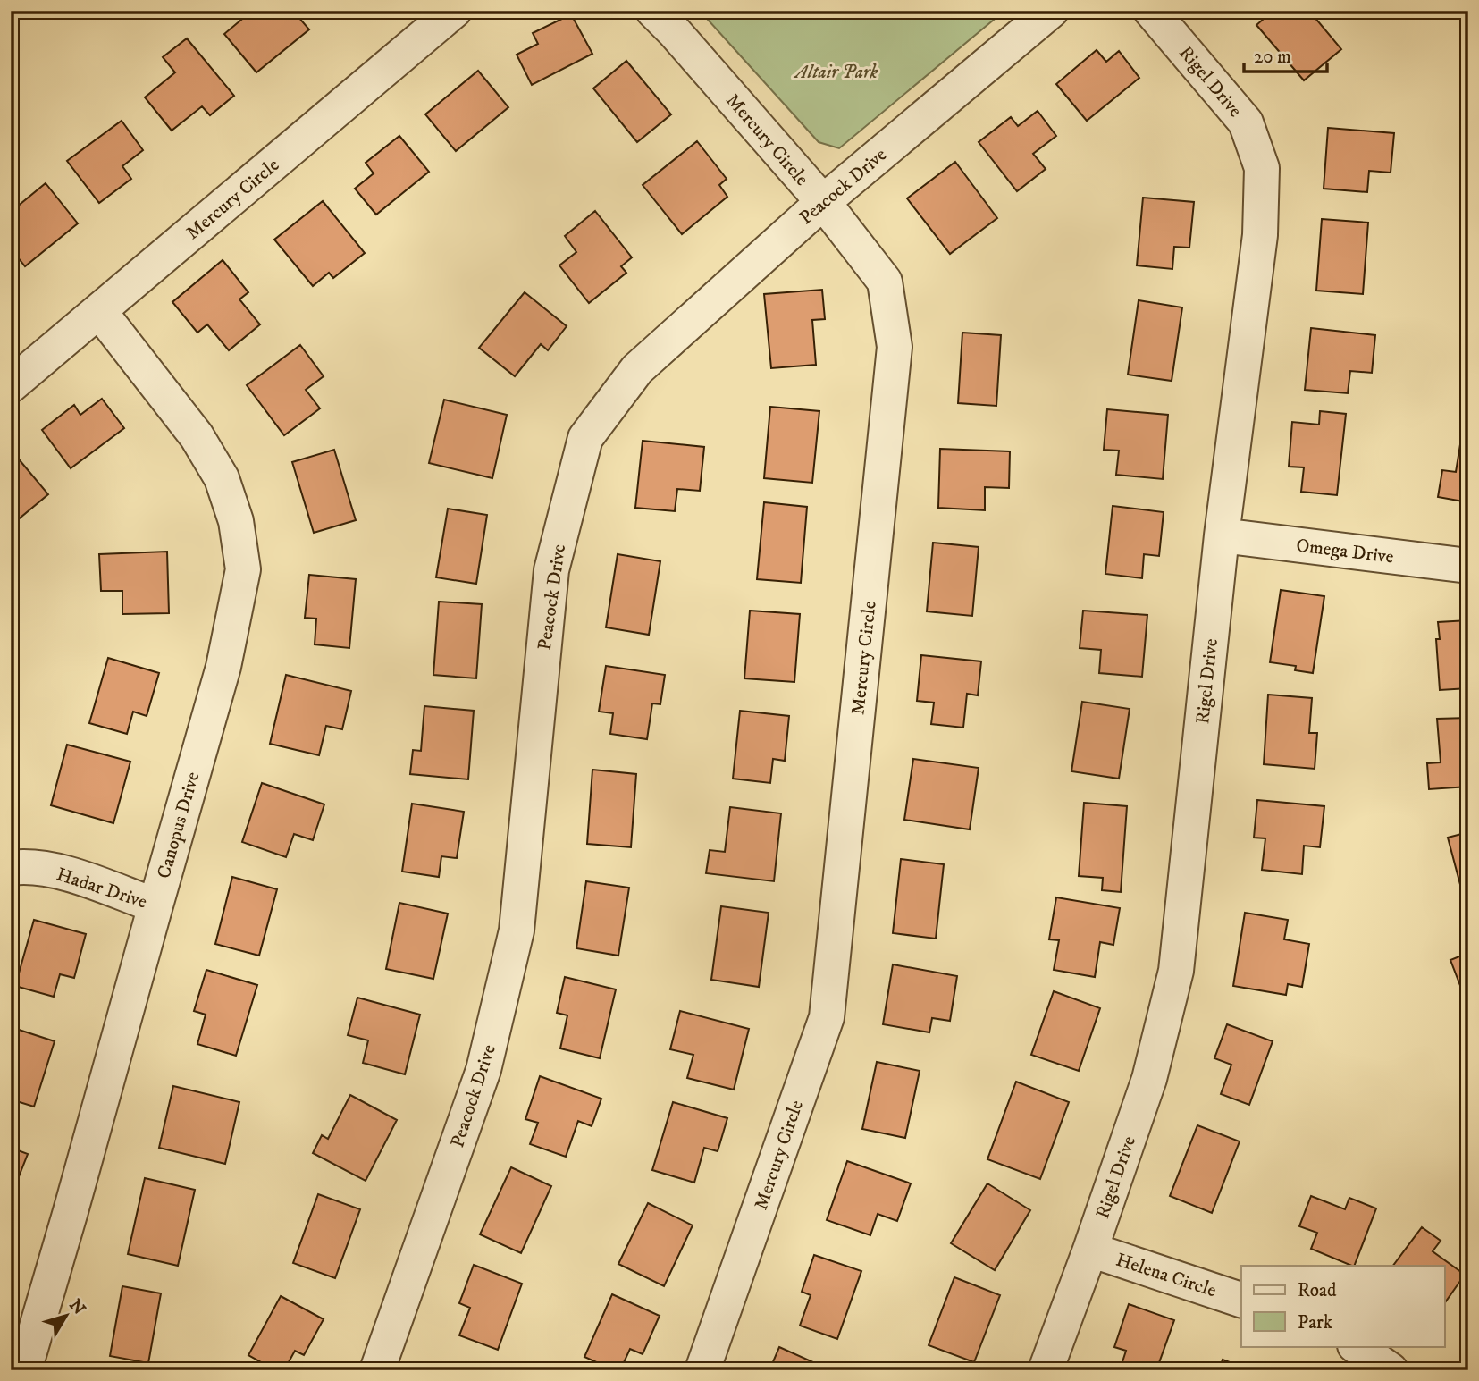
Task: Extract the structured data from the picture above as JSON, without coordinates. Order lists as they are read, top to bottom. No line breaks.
{"streets":{"street":["Rigel Drive","Mercury Circle","Peacock Drive","Omega Drive","Canopus Drive","Hadar Drive","Helena Circle"]},"crossings":[["Rigel Drive","Omega Drive"],["Rigel Drive","Helena Circle"],["Mercury Circle","Peacock Drive"],["Mercury Circle","Canopus Drive"],["Canopus Drive","Hadar Drive"]],"parks":["Altair Park"],"legend":["Road","Park"],"scale_bar":"20 m","north":"top right"}
